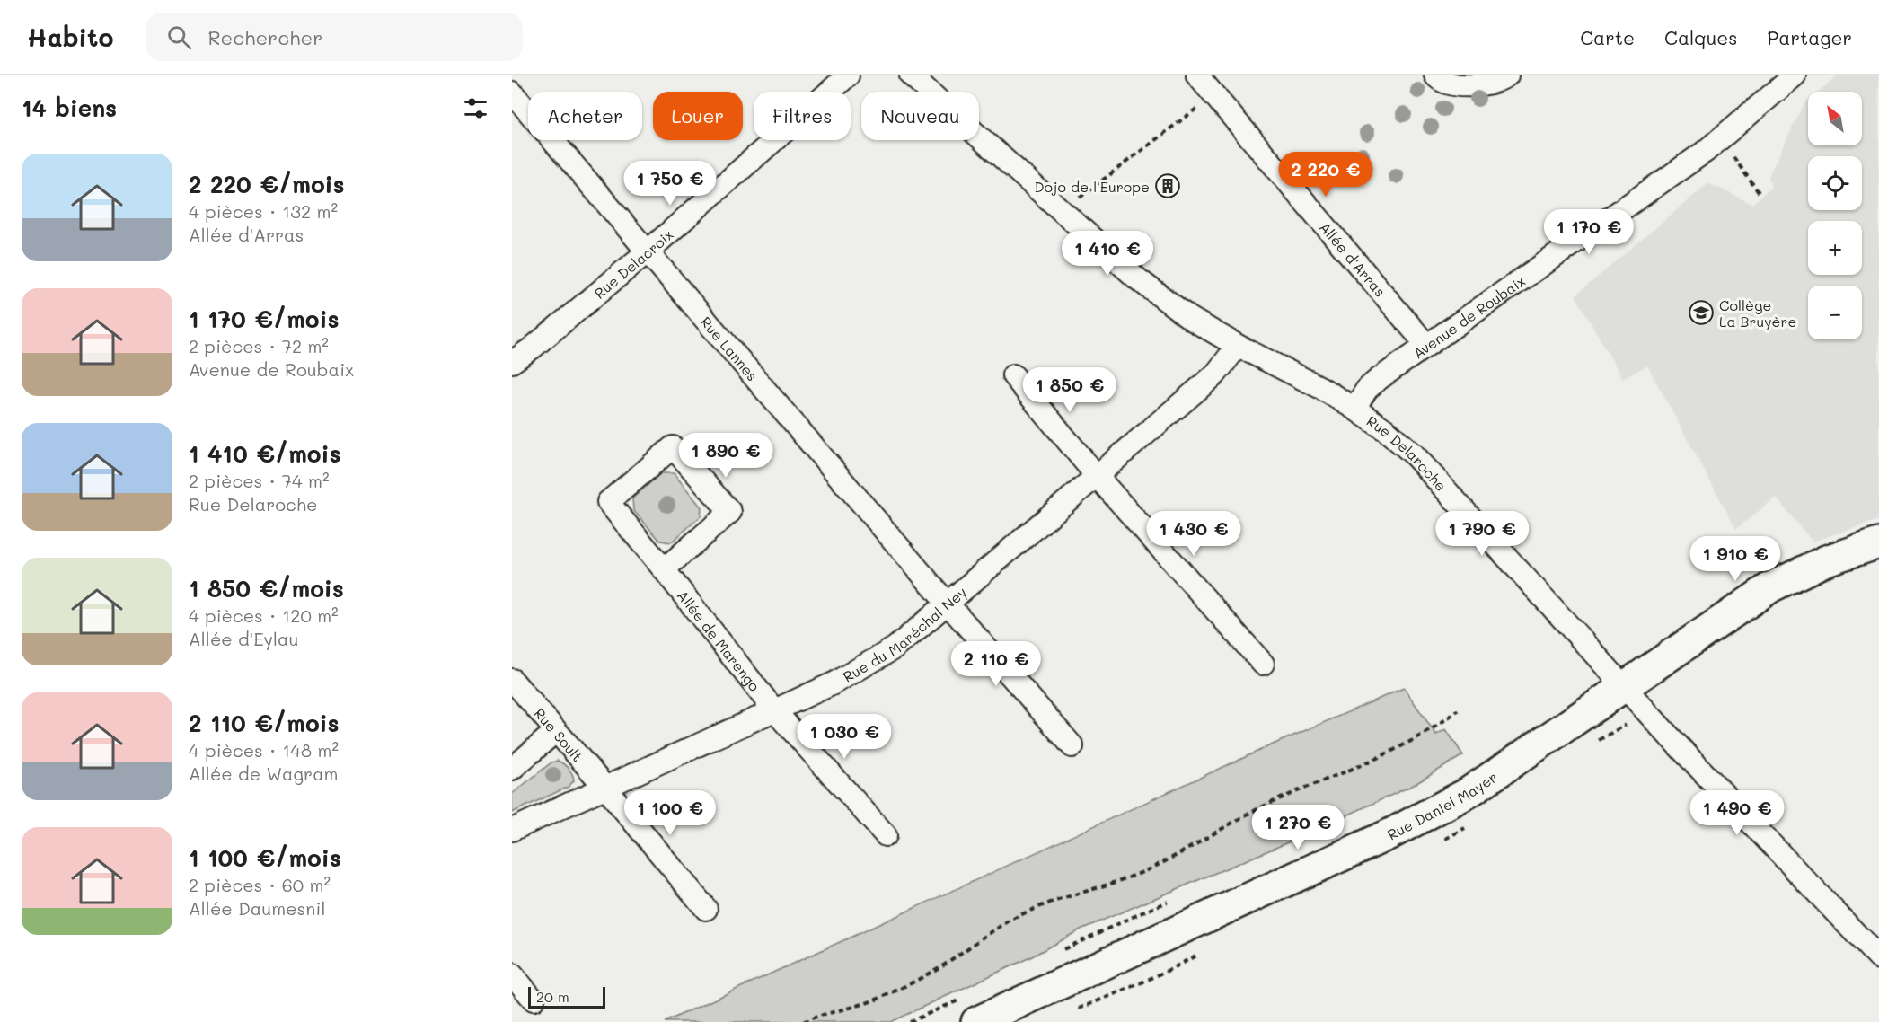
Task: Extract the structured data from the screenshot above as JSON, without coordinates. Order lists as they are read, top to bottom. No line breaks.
{"streets":{"main road":["Rue Daniel Mayer"],"street":["Allée d'Arras","Rue Delacroix","Avenue de Roubaix","Rue Lannes","Rue Delaroche","Rue du Maréchal Ney","Allée de Marengo","Rue Soult"]},"crossings":[["Allée d'Arras","Avenue de Roubaix"],["Rue Delacroix","Rue Lannes"],["Avenue de Roubaix","Rue Delaroche"],["Rue Lannes","Rue du Maréchal Ney"],["Rue Delaroche","Rue du Maréchal Ney"],["Rue Delaroche","Rue Daniel Mayer"],["Rue du Maréchal Ney","Allée de Marengo"],["Rue du Maréchal Ney","Rue Soult"]],"places":{"building":["Dojo de l'Europe"],"school or university":["Collège La Bruyère"]},"scale_bar":"20 m","north":"top left","page":{"header":"Habito","search":"Rechercher","nav":["Carte","Calques","Partager"],"heading":"14 biens","map_buttons":["+","−"],"chip":["Acheter","Louer","Filtres","Nouveau"],"list":[{"name":"2 220 €/mois","note":"4 pièces · 132 m² · Allée d'Arras"},{"name":"1 170 €/mois","note":"2 pièces · 72 m² · Avenue de Roubaix"},{"name":"1 410 €/mois","note":"2 pièces · 74 m² · Rue Delaroche"},{"name":"1 850 €/mois","note":"4 pièces · 120 m² · Allée d'Eylau"},{"name":"2 110 €/mois","note":"4 pièces · 148 m² · Allée de Wagram"},{"name":"1 100 €/mois","note":"2 pièces · 60 m² · Allée Daumesnil"}],"price":["2 220 €","1 750 €","1 170 €","1 410 €","1 850 €","1 890 €","1 430 €","1 790 €","1 910 €","2 110 €","1 030 €","1 100 €","1 490 €","1 270 €"],"scale":"20 m"}}
